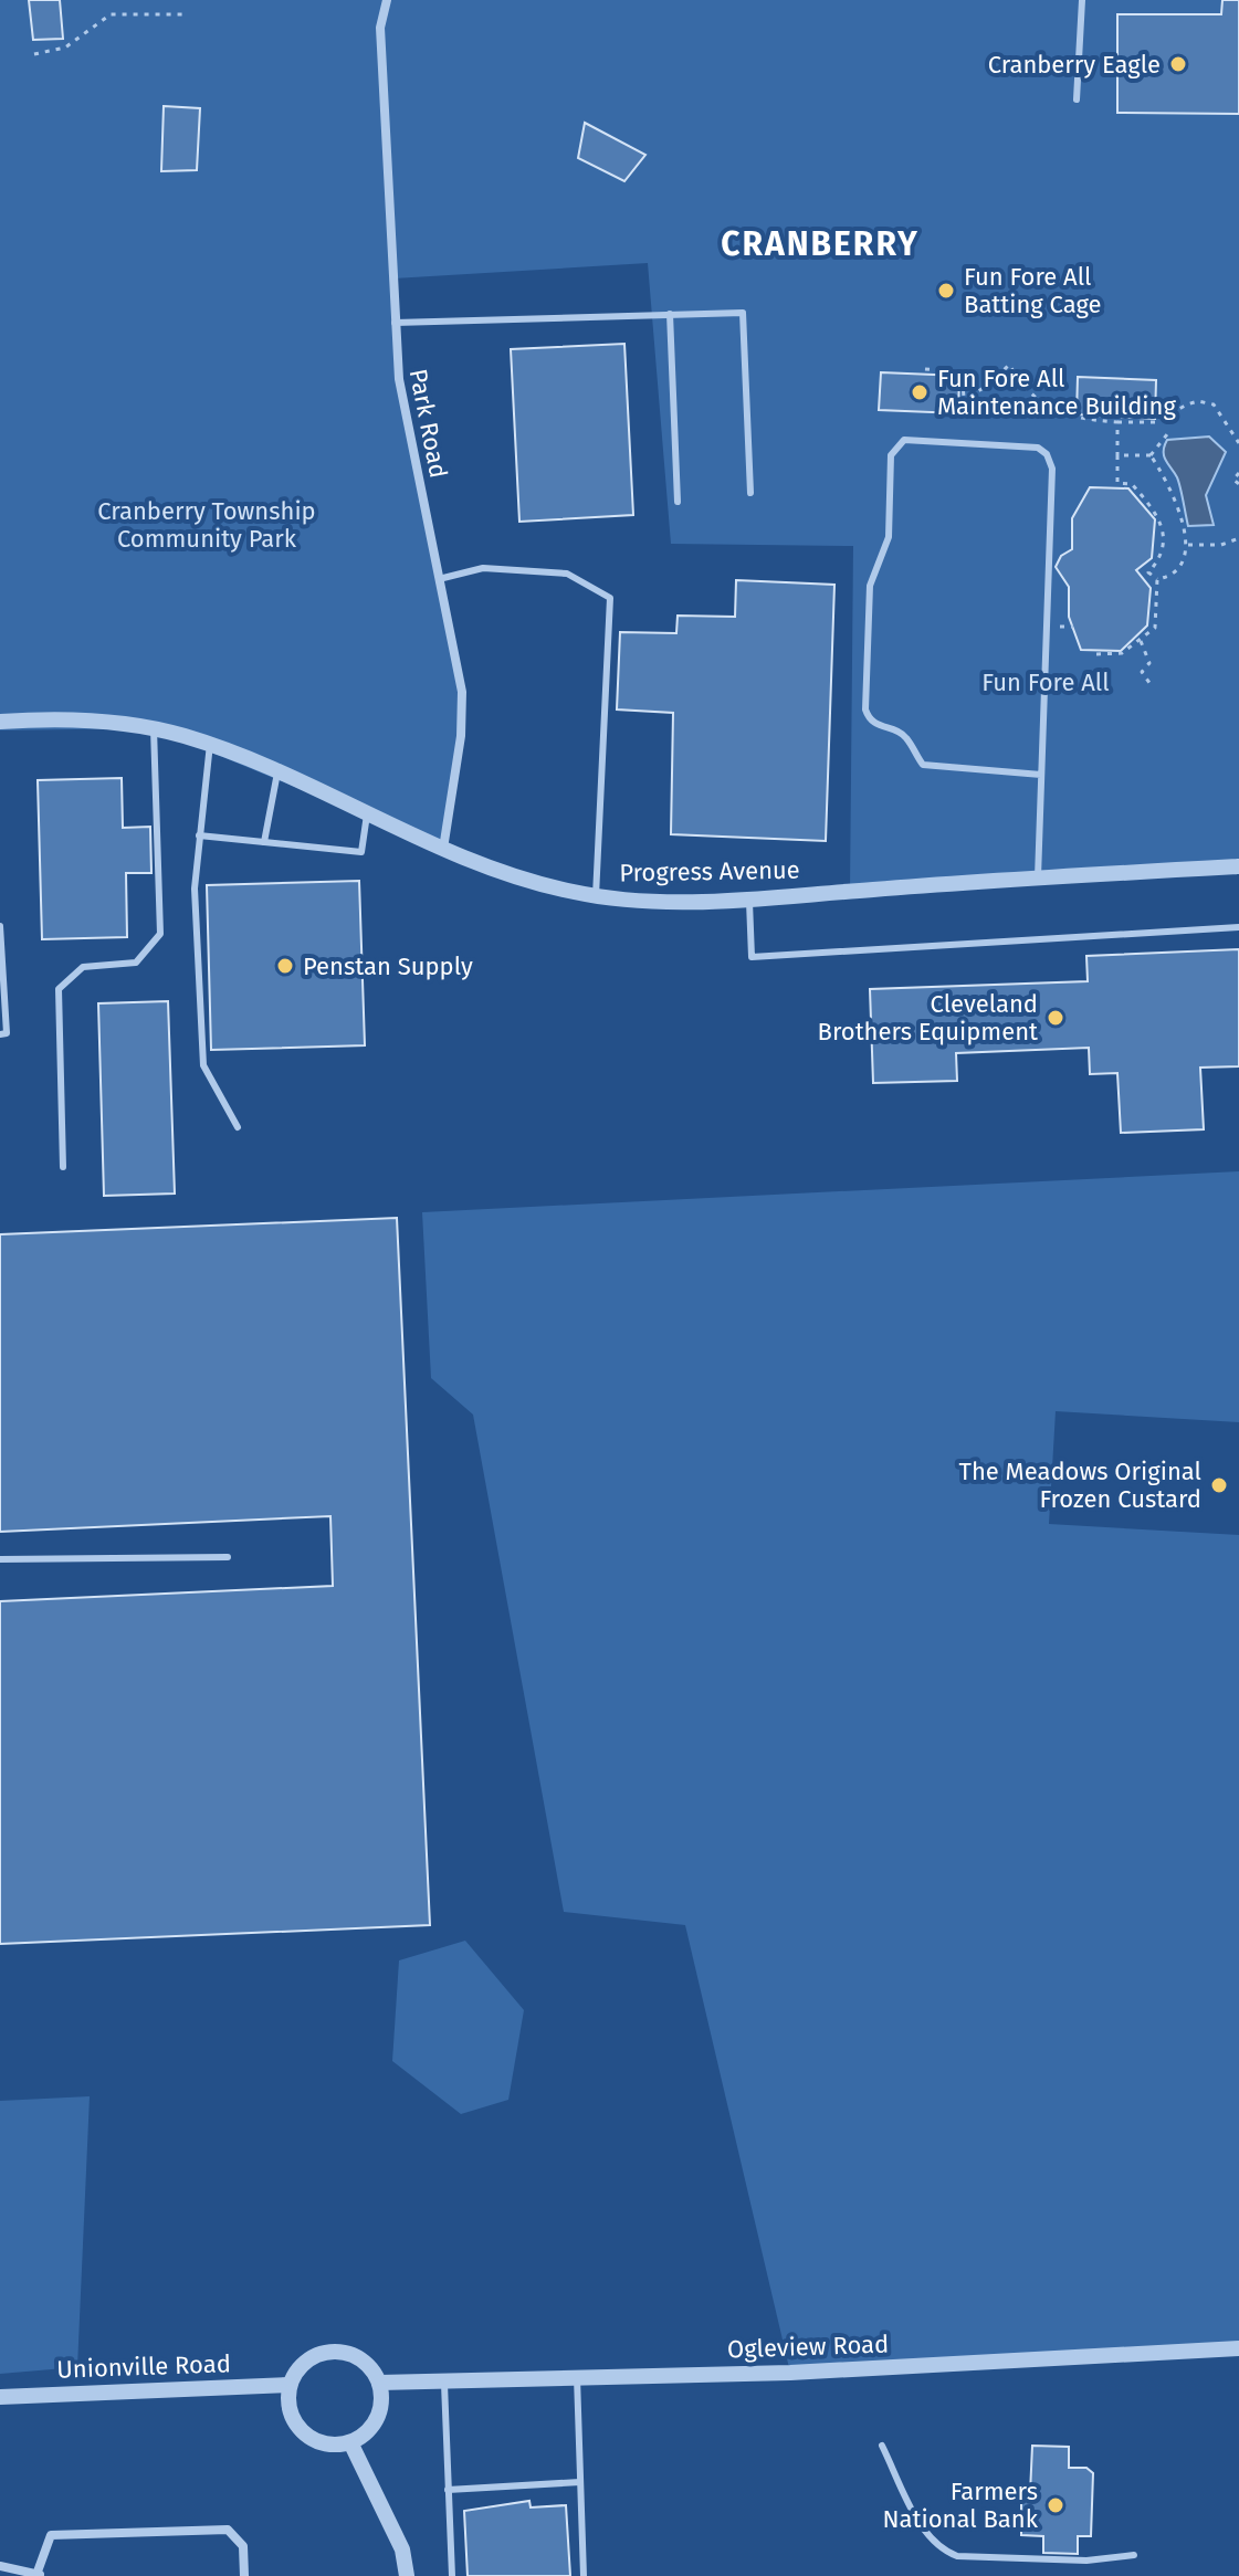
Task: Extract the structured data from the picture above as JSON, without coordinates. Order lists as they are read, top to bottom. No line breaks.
{"streets":{"street":["Park Road","Progress Avenue","Ogleview Road","Unionville Road"]},"crossings":[["Park Road","Progress Avenue"],["Ogleview Road","Unionville Road"]],"districts":["CRANBERRY"],"parks":["Cranberry Township Community Park","Fun Fore All"],"places":["Cranberry Eagle","Fun Fore All Batting Cage","Fun Fore All Maintenance Building","Penstan Supply","Cleveland Brothers Equipment","The Meadows Original Frozen Custard","Farmers National Bank"]}
